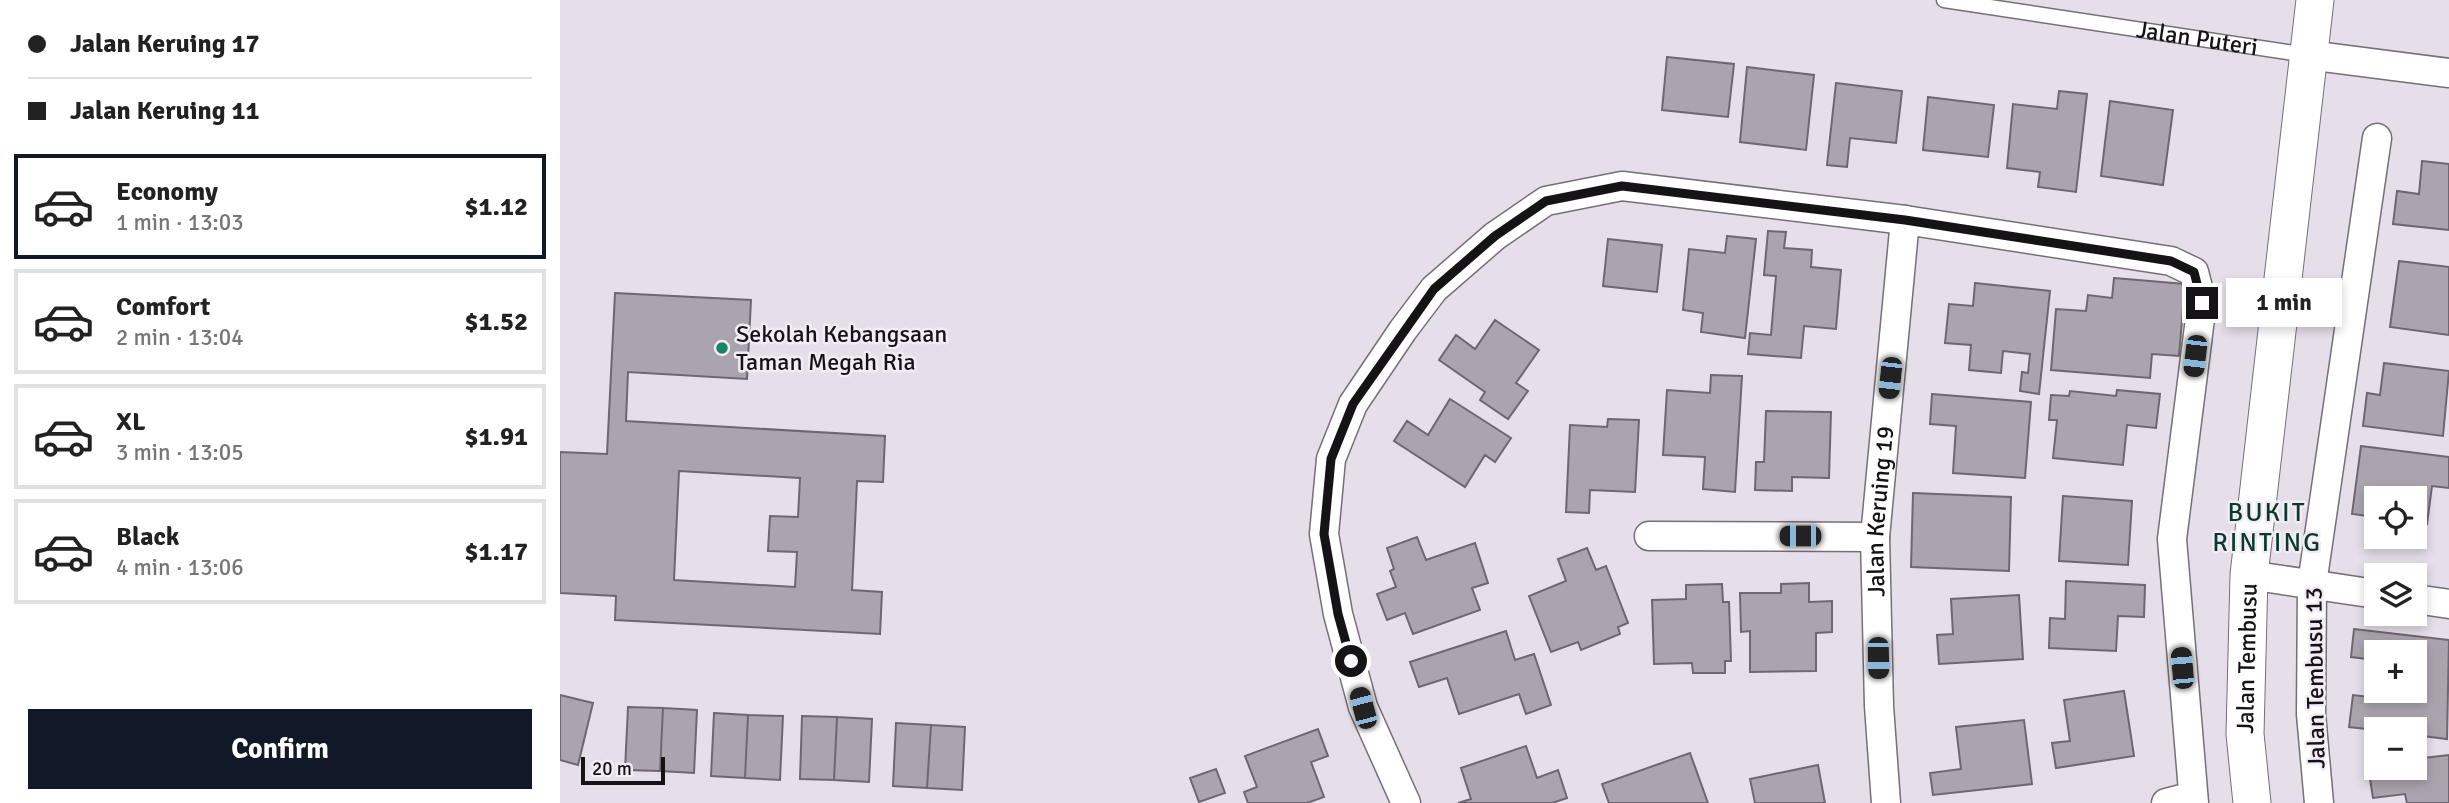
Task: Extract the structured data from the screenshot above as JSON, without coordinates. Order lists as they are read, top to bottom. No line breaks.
{"streets":{"street":["Jalan Puteri","Jalan Keruing 19","Jalan Tembusu","Jalan Tembusu 13"]},"crossings":[["Jalan Puteri","Jalan Tembusu"]],"districts":["BUKIT RINTING"],"places":["Sekolah Kebangsaan Taman Megah Ria"],"scale_bar":"20 m","page":{"banner":["Jalan Keruing 17","Jalan Keruing 11"],"list":[{"name":"Economy","note":"1 min · 13:03","value":"$1.12"},{"name":"Comfort","note":"2 min · 13:04","value":"$1.52"},{"name":"XL","note":"3 min · 13:05","value":"$1.91"},{"name":"Black","note":"4 min · 13:06","value":"$1.17"}],"bubble":"1 min","map_buttons":["+","−"],"buttons":"Confirm","scale":"20 m"}}
